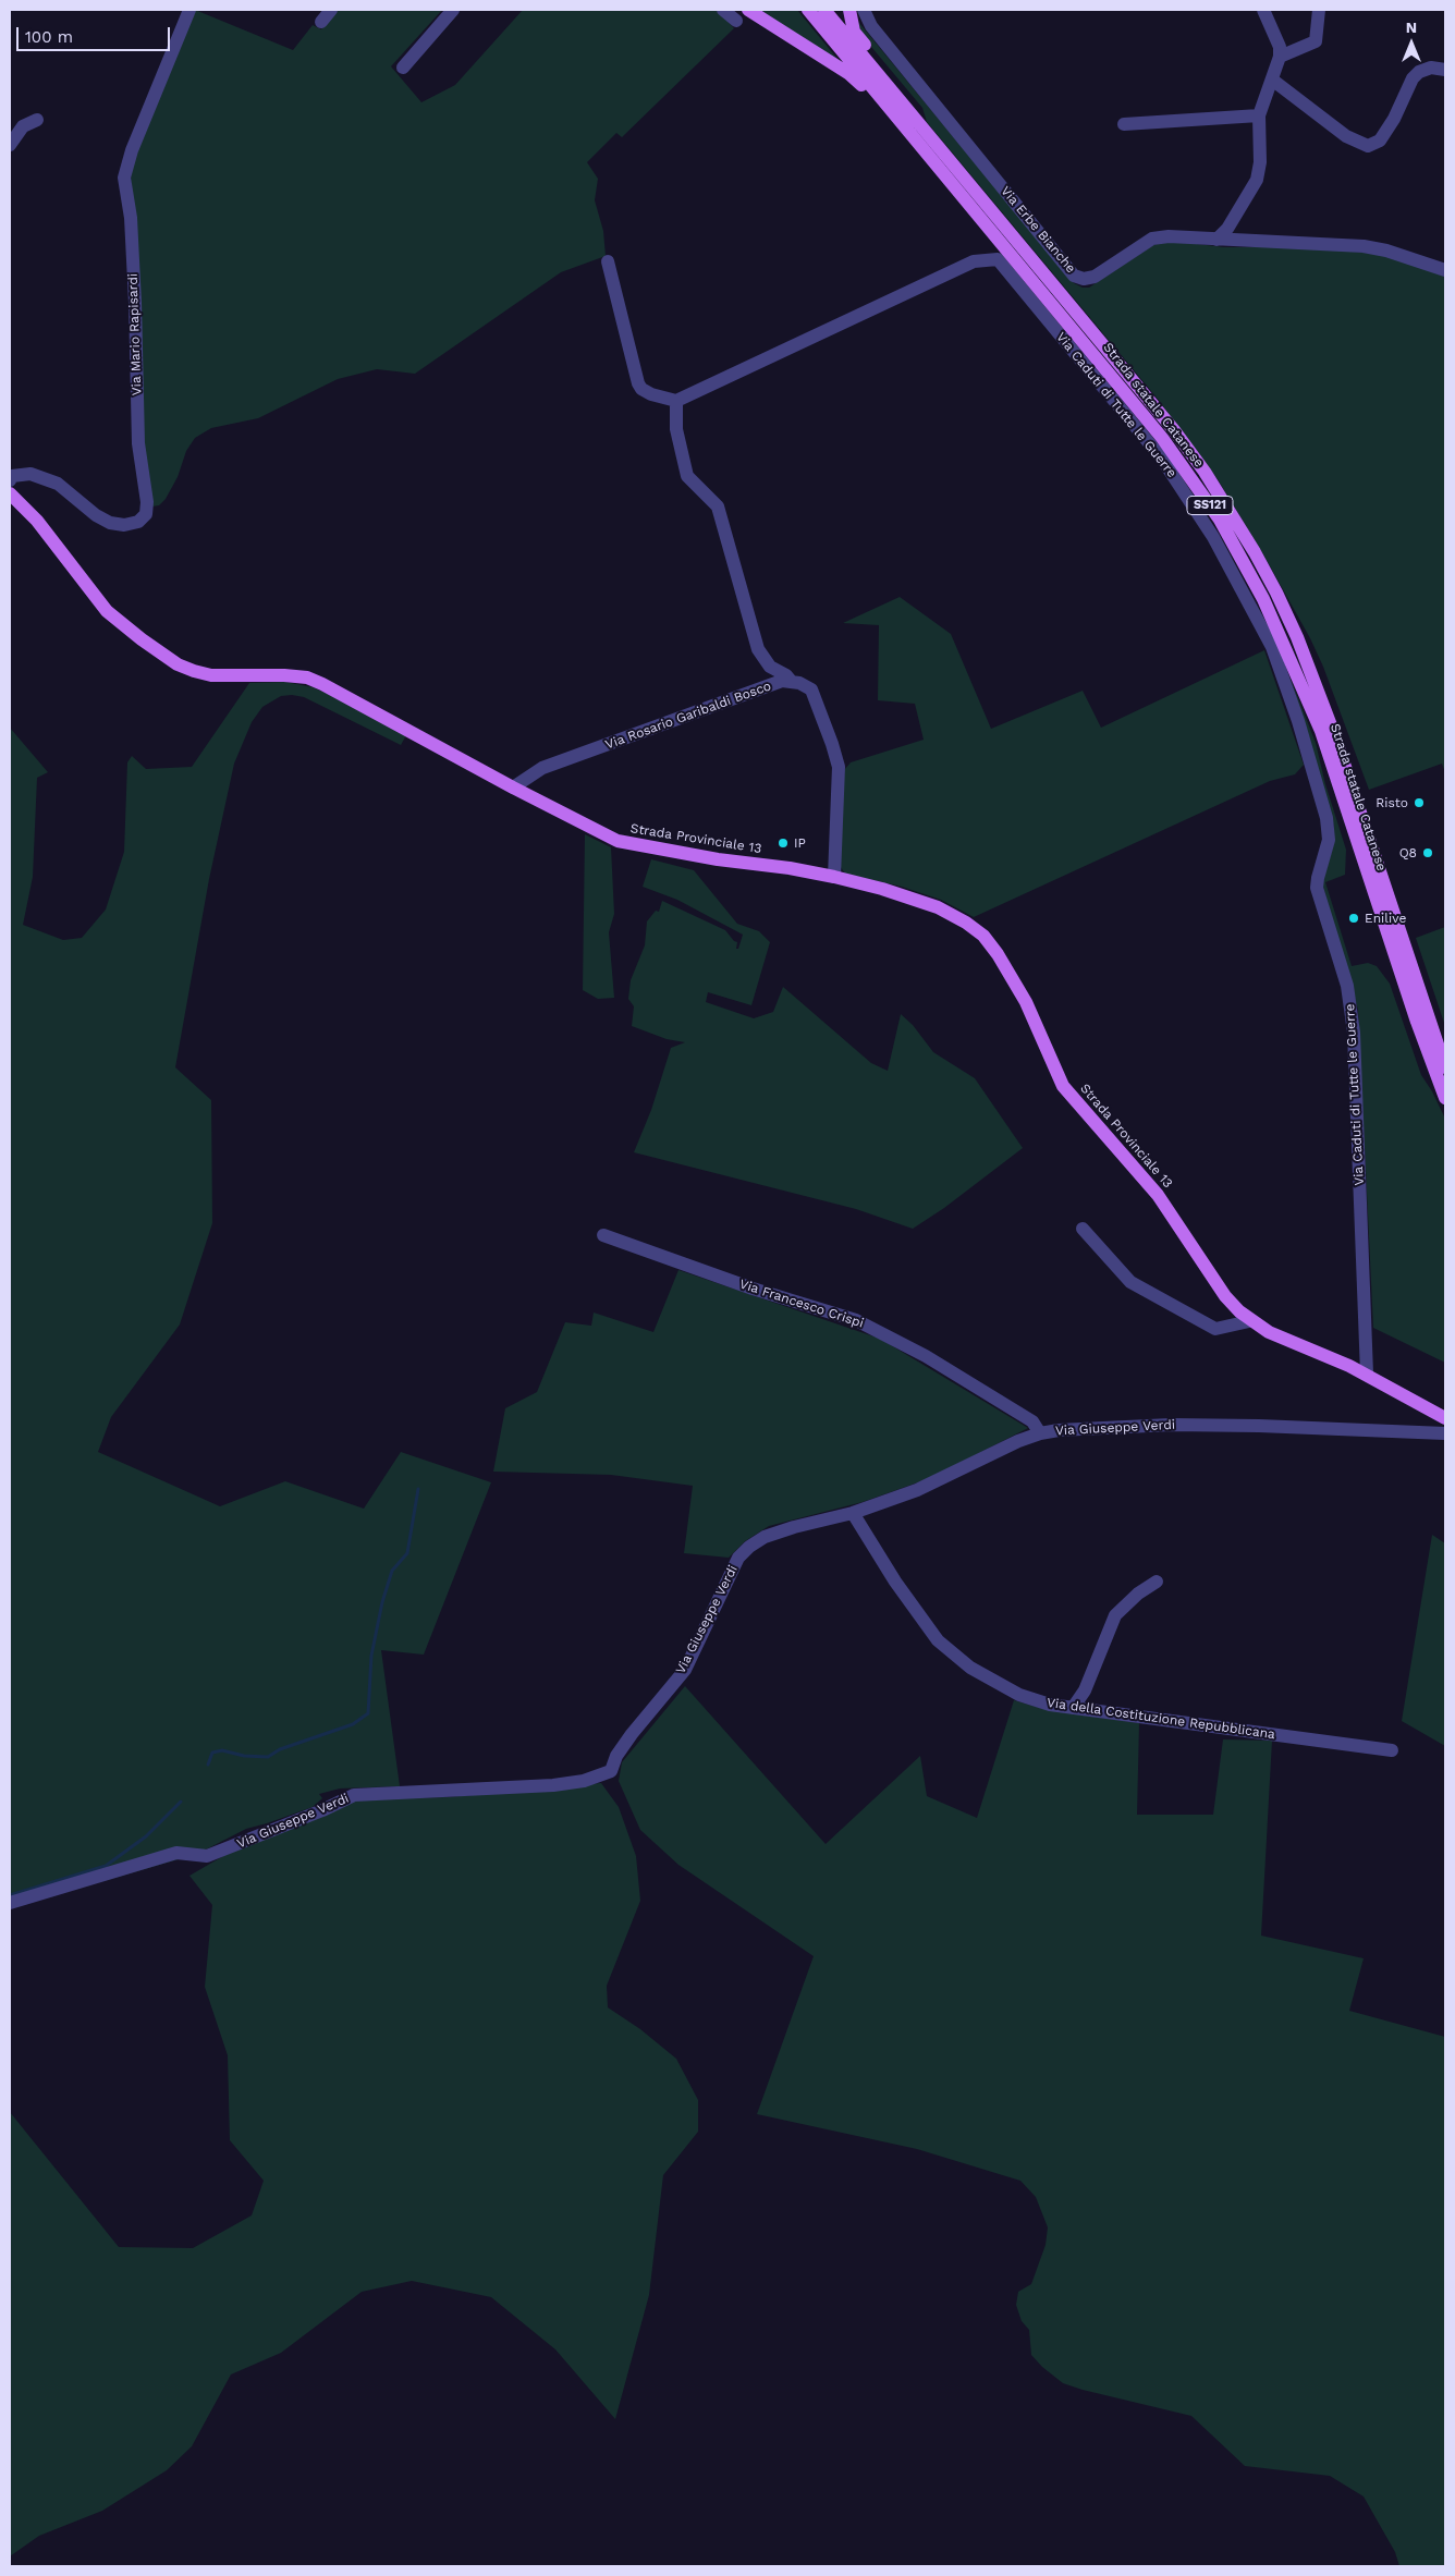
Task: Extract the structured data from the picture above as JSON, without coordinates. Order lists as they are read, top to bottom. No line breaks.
{"streets":{"main road":["Strada statale Catanese","SS121","Strada Provinciale 13"],"street":["Via Erbe Bianche","Via Mario Rapisardi","Via Caduti di Tutte le Guerre","Via Rosario Garibaldi Bosco","Via Francesco Crispi","Via Giuseppe Verdi","Via della Costituzione Repubblicana"]},"crossings":[["Via Caduti di Tutte le Guerre","Strada Provinciale 13"],["Via Rosario Garibaldi Bosco","Strada Provinciale 13"],["Via Francesco Crispi","Via Giuseppe Verdi"],["Via Giuseppe Verdi","Via della Costituzione Repubblicana"]],"places":["Risto","IP","Q8","Enilive"],"scale_bar":"100 m","north":"top"}
